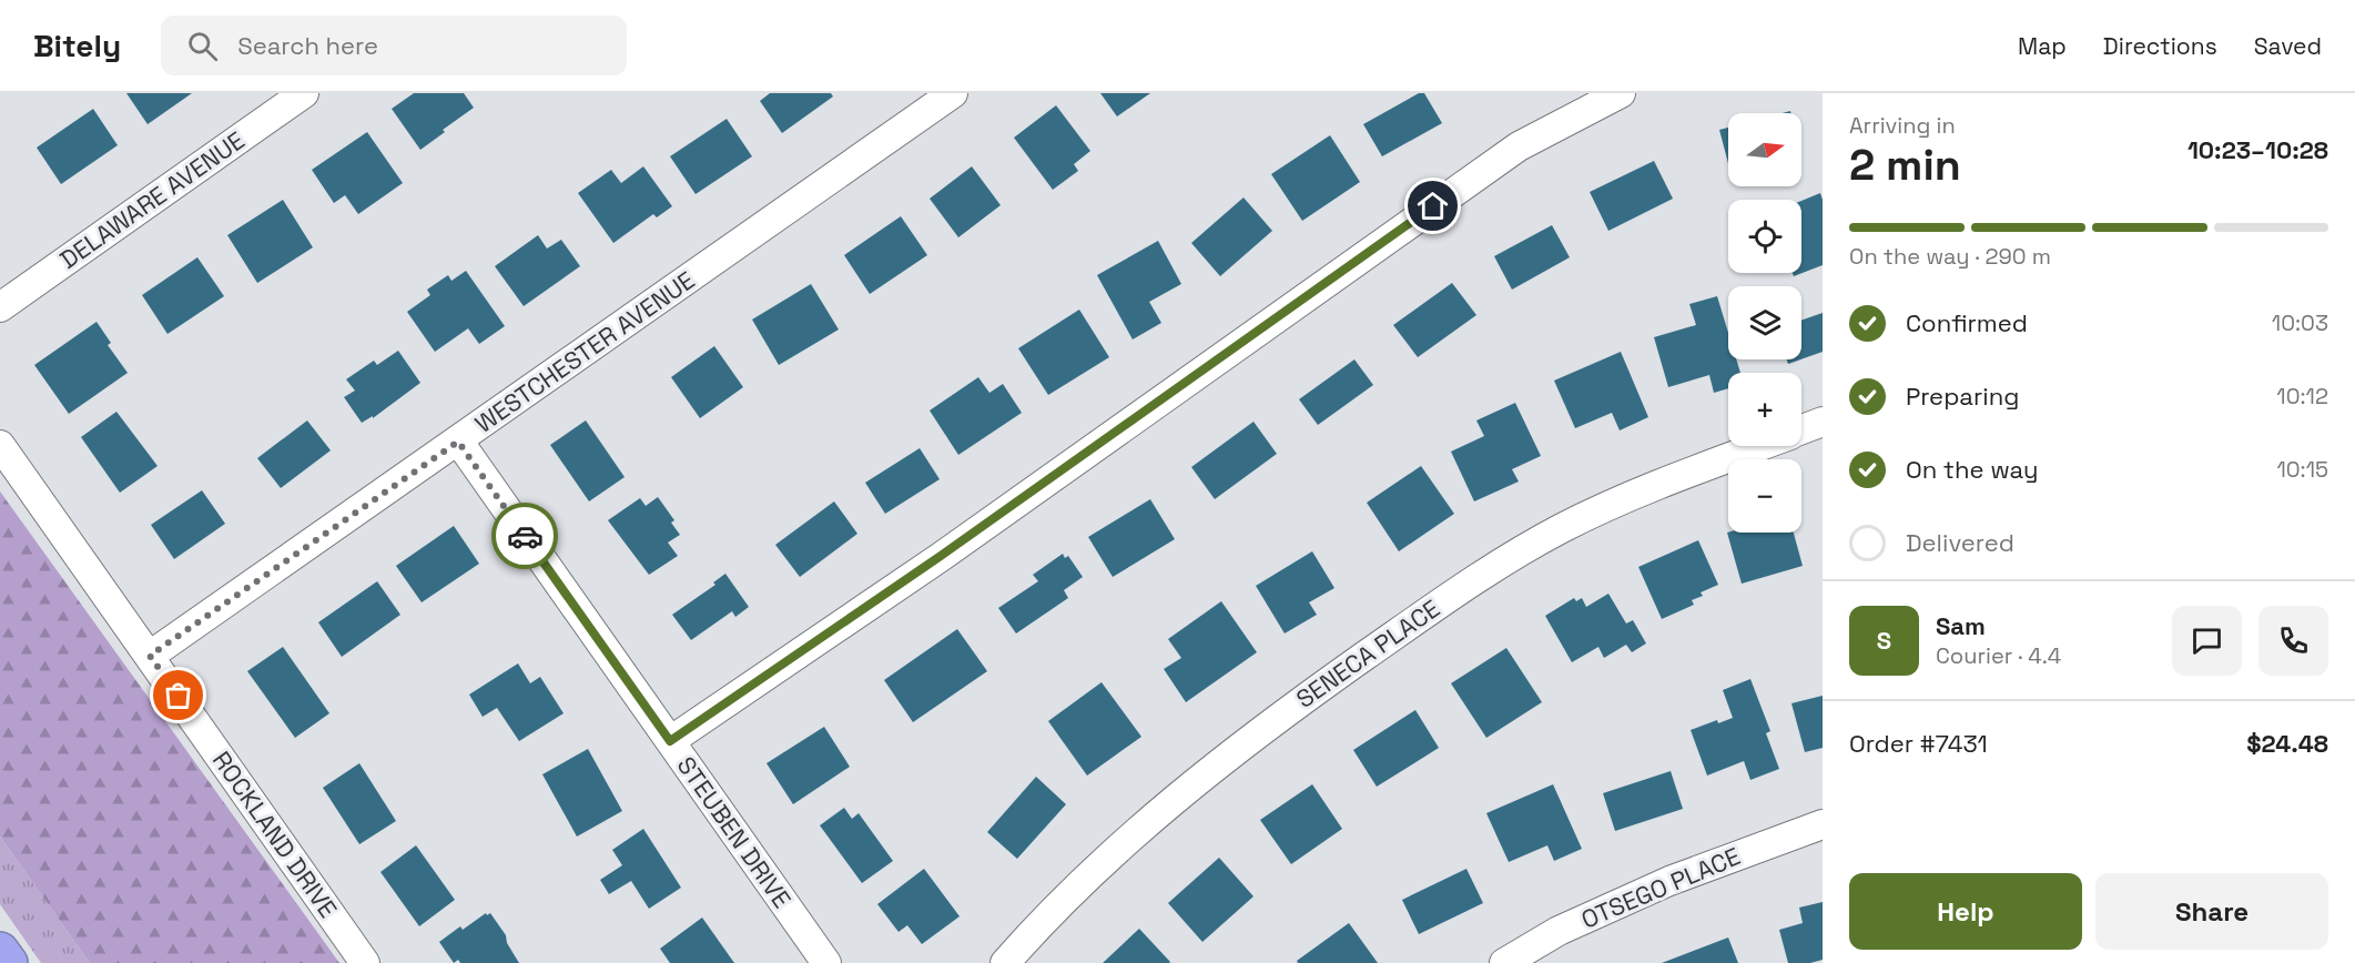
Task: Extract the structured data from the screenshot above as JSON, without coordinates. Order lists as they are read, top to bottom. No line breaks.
{"streets":{"street":["DELAWARE AVENUE","WESTCHESTER AVENUE","SENECA PLACE","STEUBEN DRIVE","ROCKLAND DRIVE","OTSEGO PLACE"]},"crossings":[["WESTCHESTER AVENUE","STEUBEN DRIVE"],["WESTCHESTER AVENUE","ROCKLAND DRIVE"]],"north":"right","page":{"header":"Bitely","search":"Search here","nav":["Map","Directions","Saved"],"heading":["2 min","Arriving in","10:23–10:28"],"panel":["Sam","Courier · 4.4","Order #7431","$24.48"],"map_buttons":["+","−"],"bar":"On the way · 290 m","list":[["Confirmed","10:03"],["Preparing","10:12"],["On the way","10:15"],"Delivered"],"round":"S","buttons":["Help","Share"]}}
